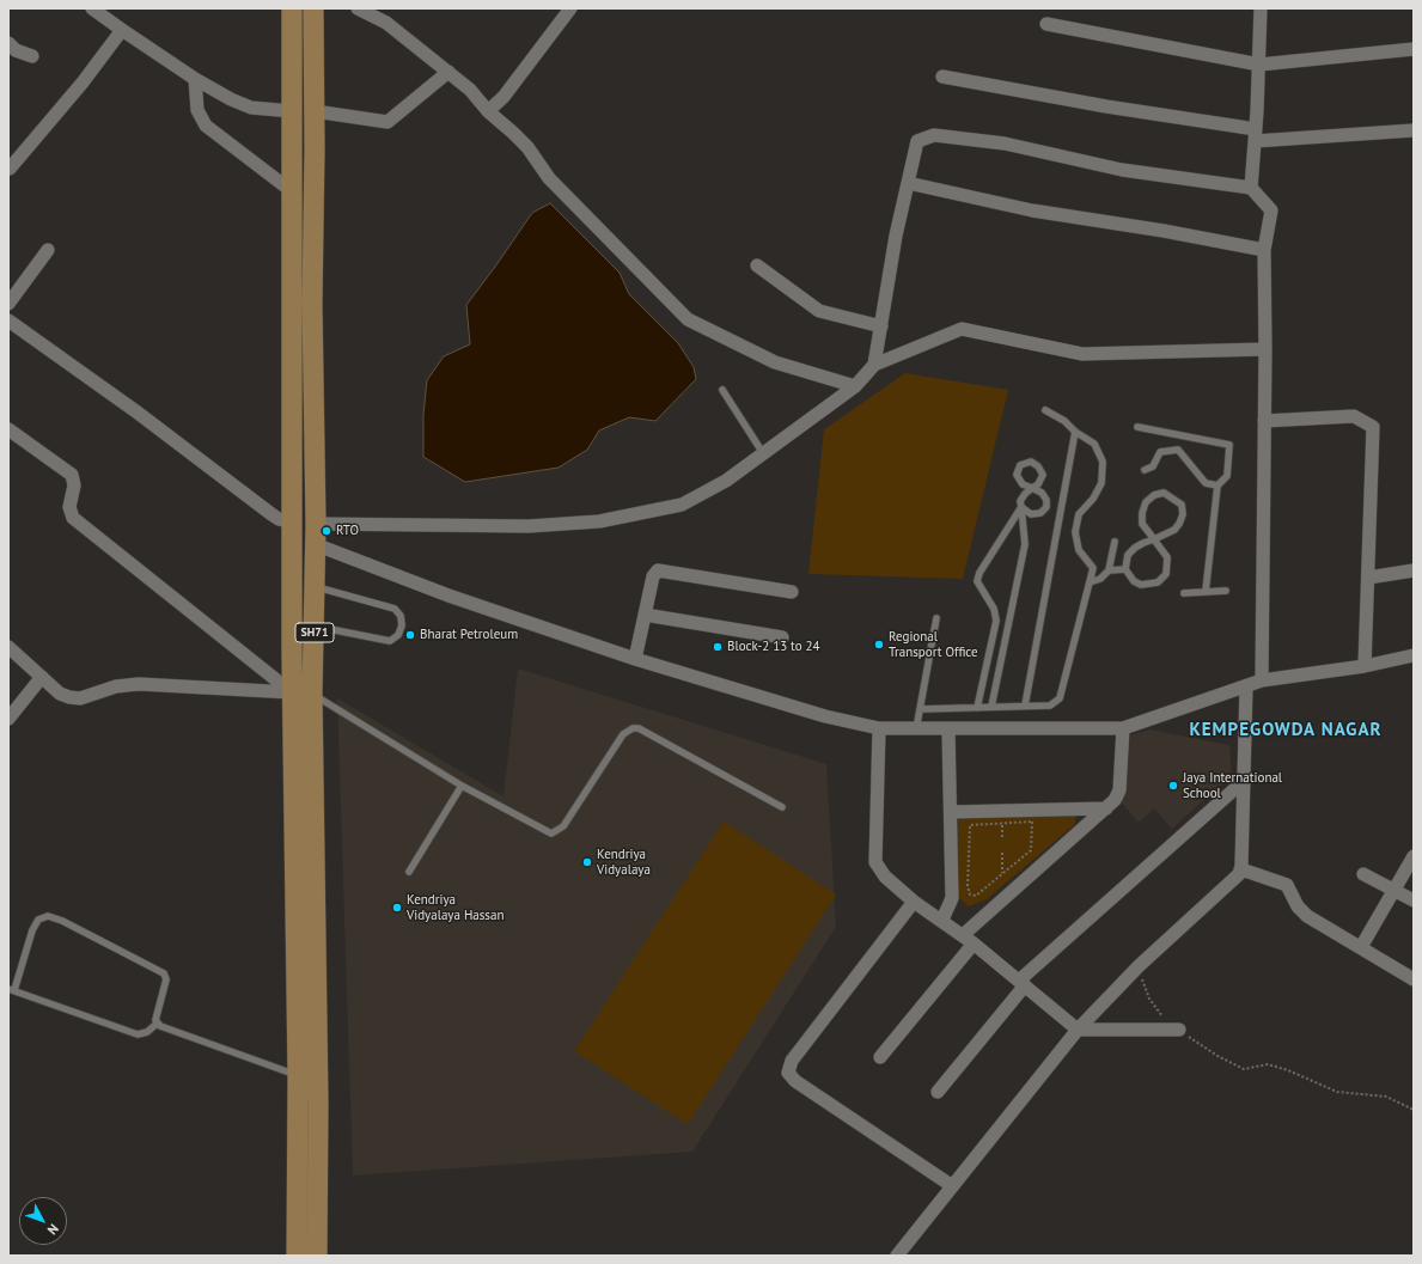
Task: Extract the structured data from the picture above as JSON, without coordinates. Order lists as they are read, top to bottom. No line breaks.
{"streets":{"main road":["SH71"]},"districts":["KEMPEGOWDA NAGAR"],"places":["RTO","Bharat Petroleum","Regional Transport Office","Block-2 13 to 24","Jaya International School","Kendriya Vidyalaya","Kendriya Vidyalaya Hassan"],"north":"bottom right"}
